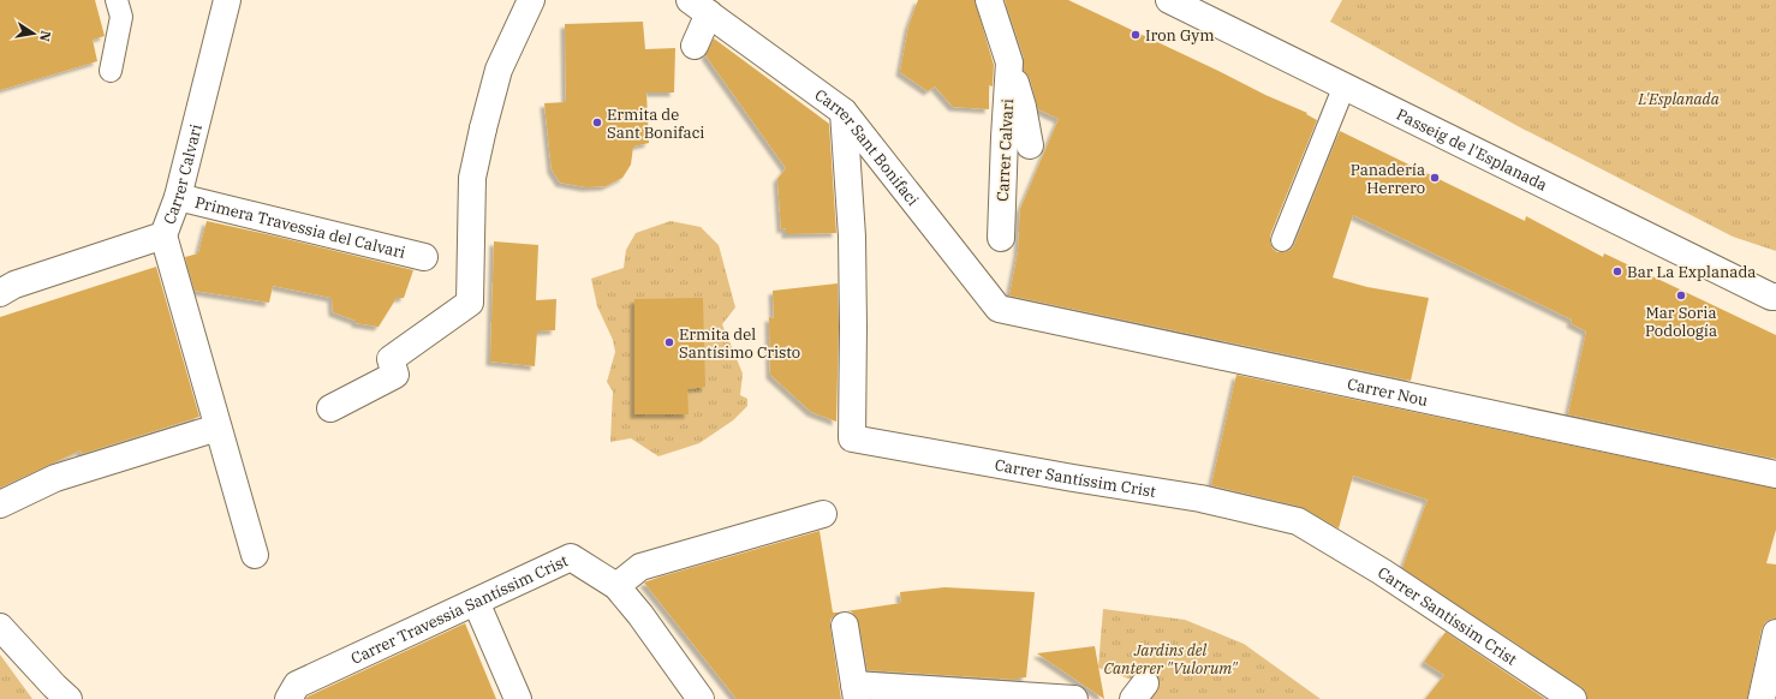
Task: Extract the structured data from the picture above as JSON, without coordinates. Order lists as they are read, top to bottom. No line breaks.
{"streets":{"street":["Carrer Sant Bonifaci","Passeig de l'Esplanada","Carrer Calvari","Primera Travessia del Calvari","Carrer Nou","Carrer Santíssim Crist","Carrer Travessia Santíssim Crist"]},"crossings":[["Carrer Sant Bonifaci","Carrer Nou"],["Carrer Sant Bonifaci","Carrer Santíssim Crist"],["Carrer Calvari","Primera Travessia del Calvari"]],"parks":["L'Esplanada","Jardins del Canterer \"Vulorum\""],"places":["Iron Gym","Ermita de Sant Bonifaci","Panadería Herrero","Bar La Explanada","Mar Soria Podología","Ermita del Santísimo Cristo"],"north":"right"}
